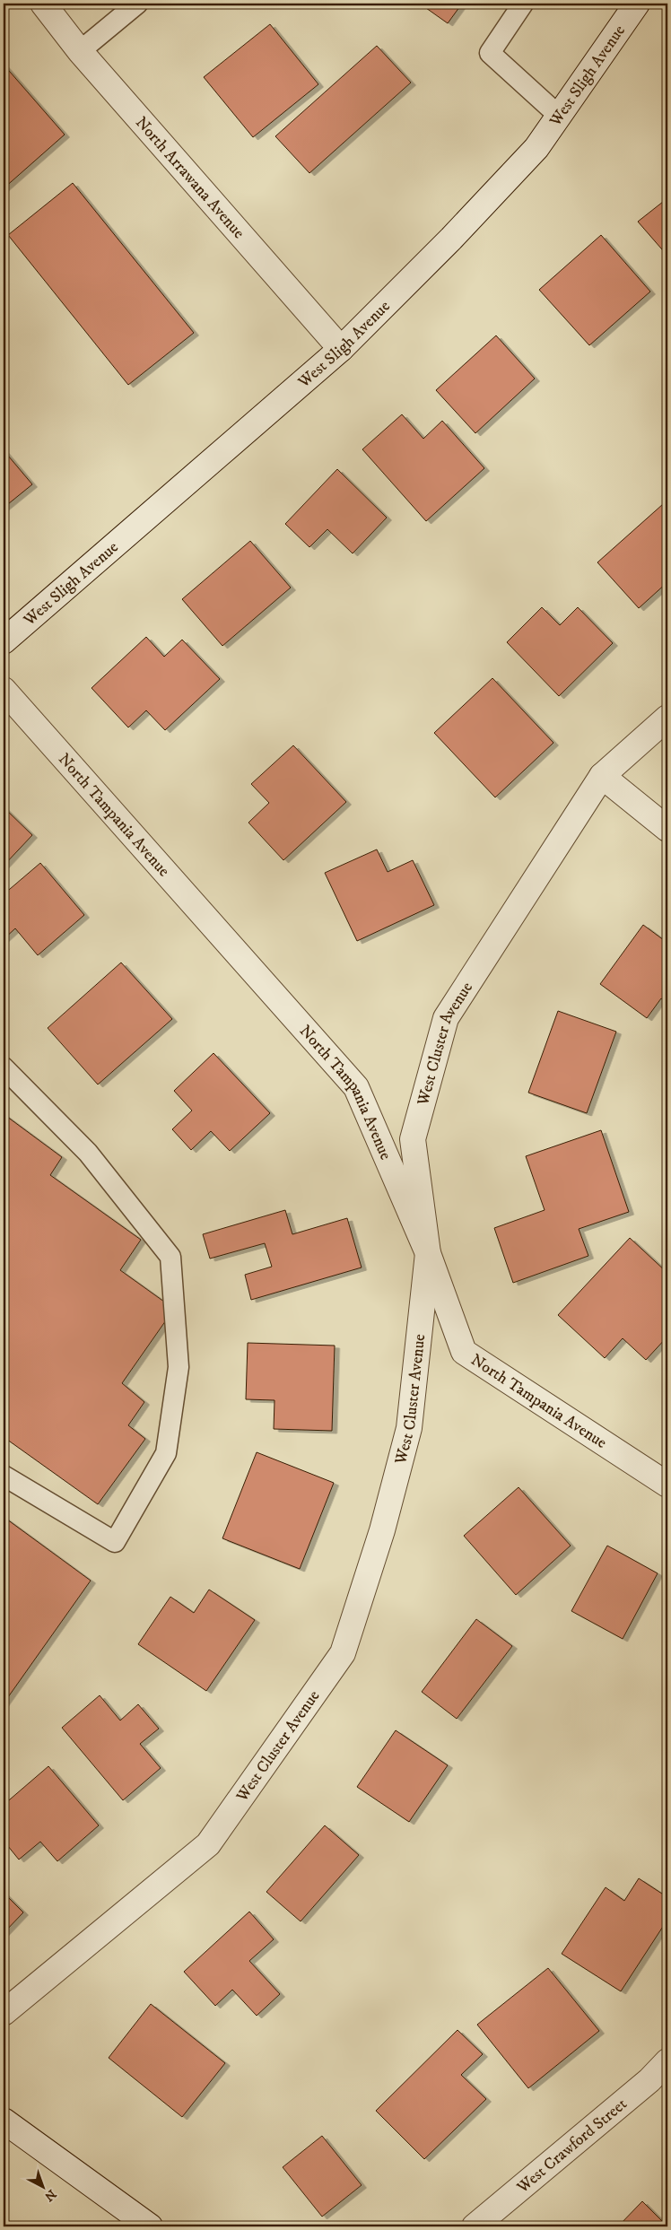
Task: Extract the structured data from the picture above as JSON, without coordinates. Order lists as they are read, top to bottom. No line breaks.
{"streets":{"street":["West Sligh Avenue","North Arrawana Avenue","North Tampania Avenue","West Cluster Avenue","West Crawford Street"]},"crossings":[["West Sligh Avenue","North Arrawana Avenue"],["North Tampania Avenue","West Cluster Avenue"]],"north":"bottom right"}
